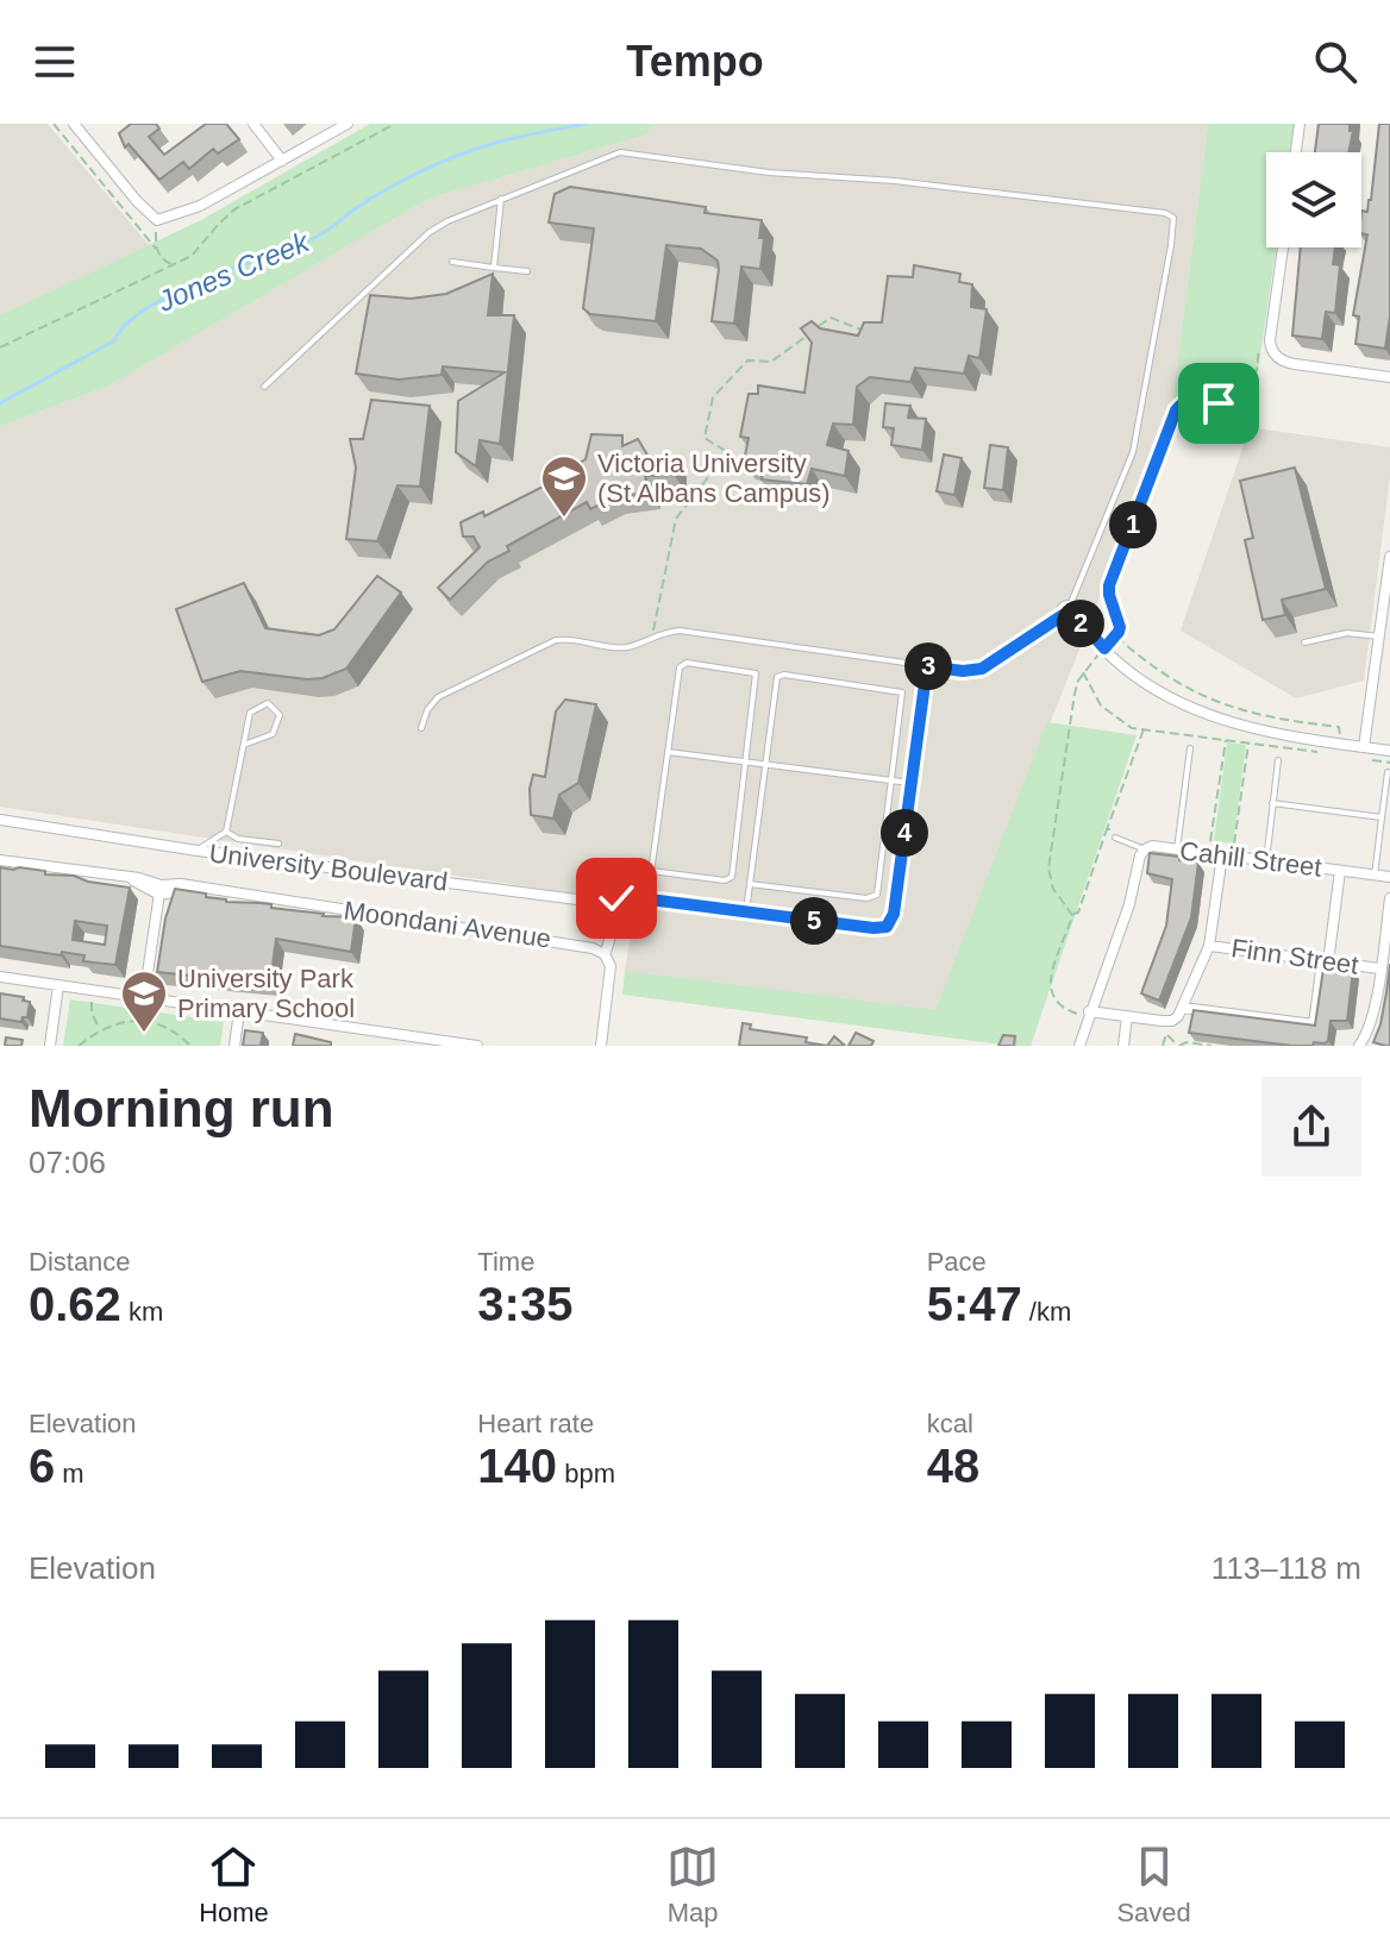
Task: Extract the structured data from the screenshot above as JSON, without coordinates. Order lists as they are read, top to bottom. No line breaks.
{"streets":{"street":["Cahill Street","University Boulevard","Moondani Avenue","Finn Street"]},"water":["Jones Creek"],"places":{"school or university":["Victoria University (St Albans Campus)","University Park Primary School"]},"page":{"header":"Tempo","pins":["1","2","3","4","5"],"heading":["Morning run","07:06"],"stats":[["Distance","0.62 km"],["Time","3:35"],["Pace","5:47 /km"],["Elevation","6 m"],["Heart rate","140 bpm"],["kcal","48"]],"chart":["Elevation","113–118 m"],"tabs":["Home","Map","Saved"]}}
